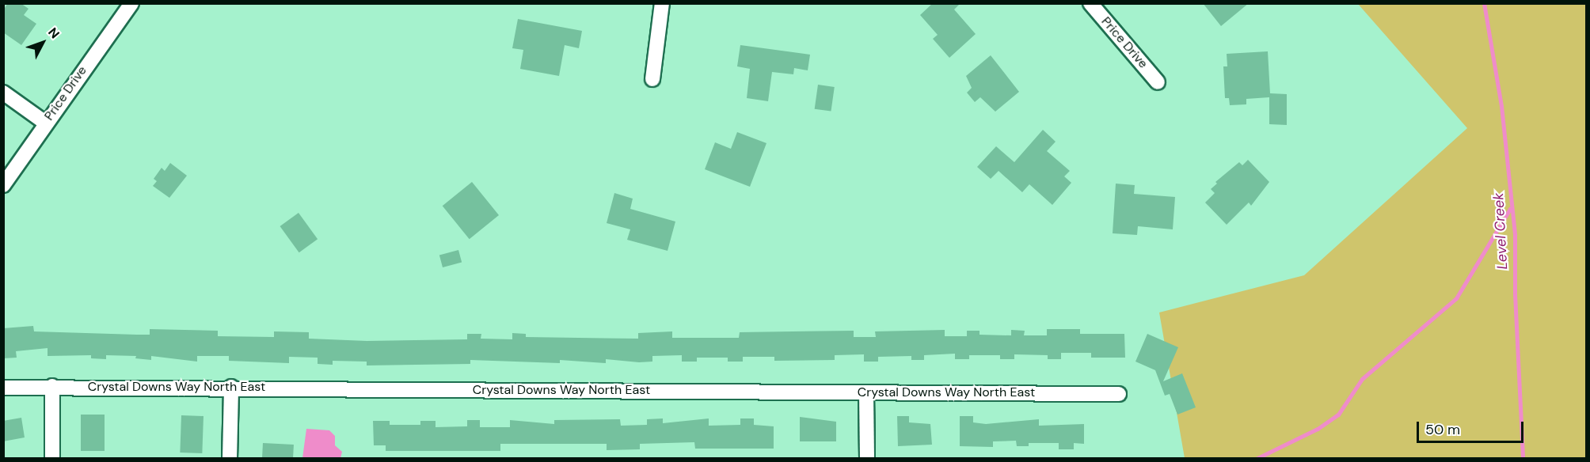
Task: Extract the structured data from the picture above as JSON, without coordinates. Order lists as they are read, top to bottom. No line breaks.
{"streets":{"street":["Price Drive","Crystal Downs Way North East"]},"water":["Level Creek"],"scale_bar":"50 m","north":"top right"}
